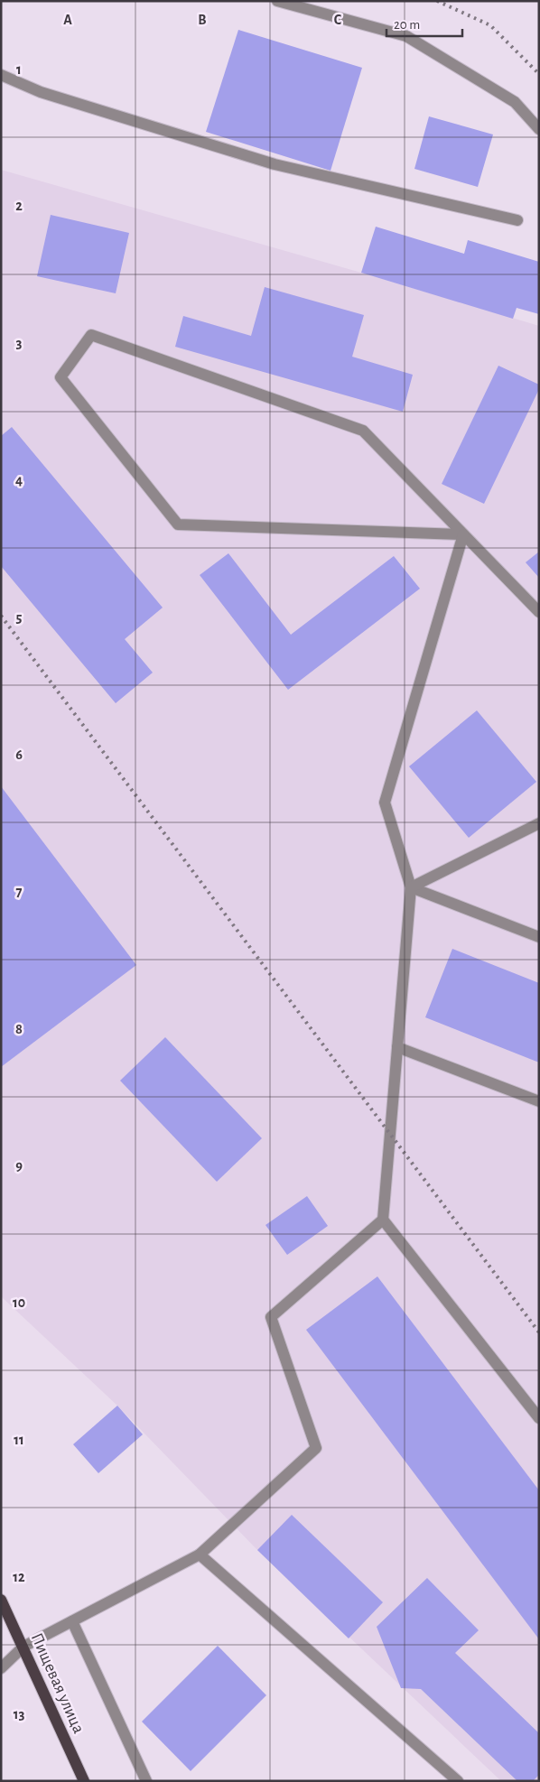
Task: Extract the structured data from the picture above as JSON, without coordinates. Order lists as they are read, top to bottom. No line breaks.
{"streets":{"main road":["Пищевая улица"]},"scale_bar":"20 m","grid":{"columns":["A","B","C"],"rows":["1","2","3","4","5","6","7","8","9","10","11","12","13"]}}
